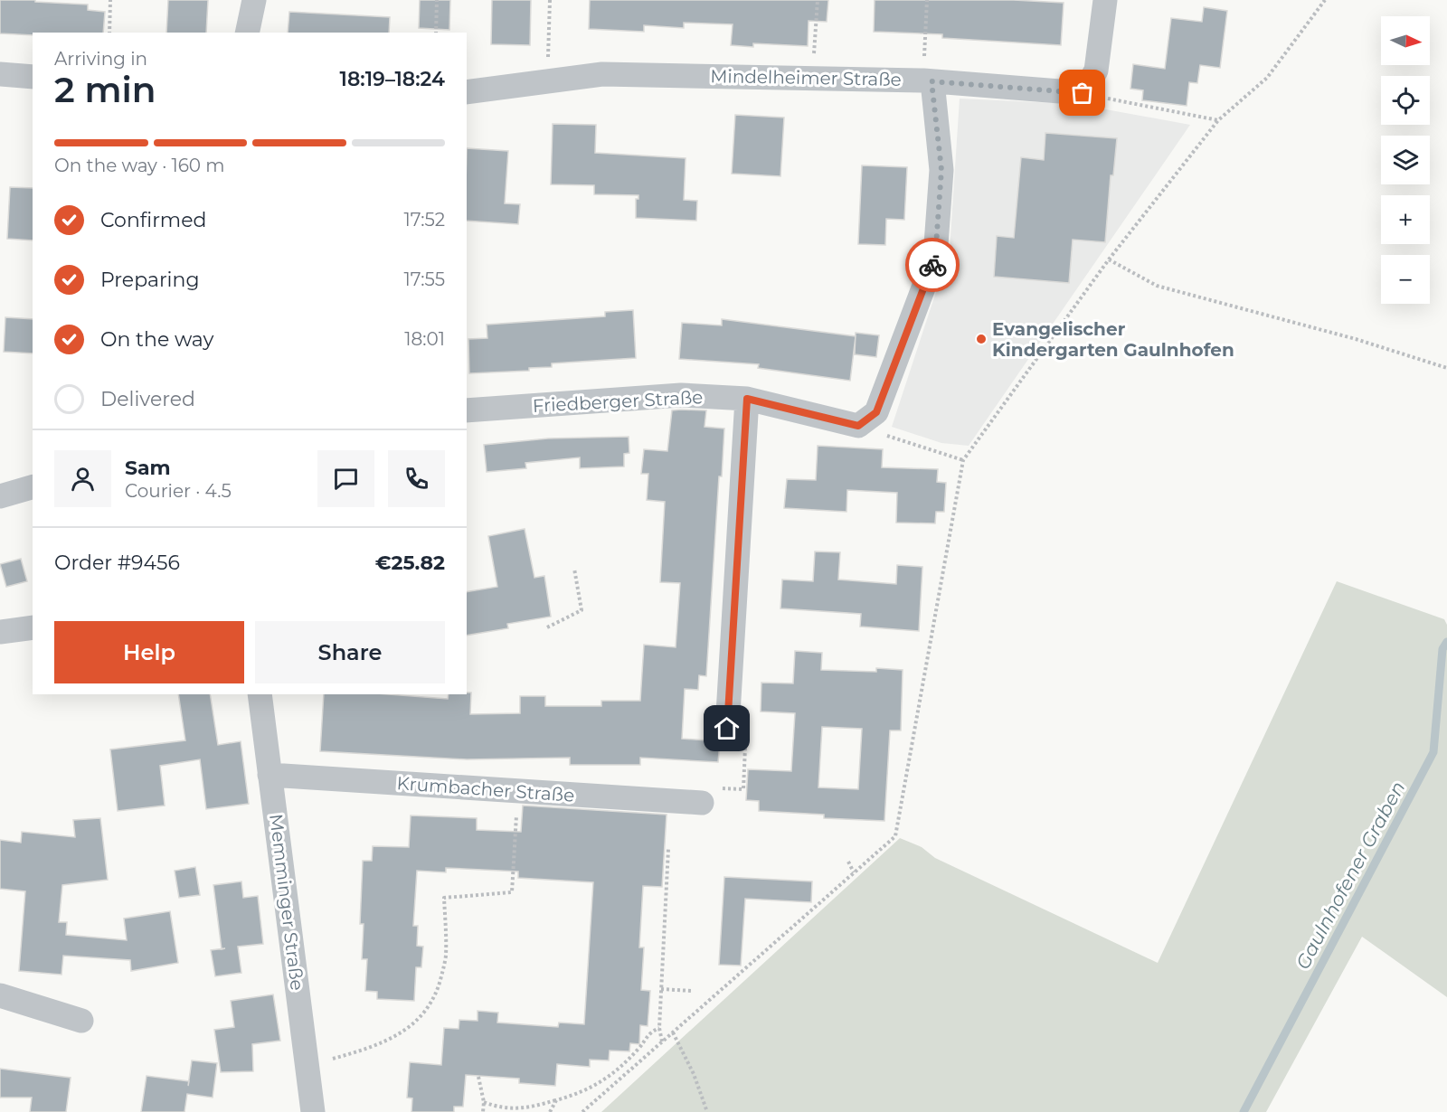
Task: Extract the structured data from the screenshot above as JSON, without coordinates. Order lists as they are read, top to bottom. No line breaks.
{"streets":{"street":["Mindelheimer Straße","Friedberger Straße","Krumbacher Straße","Memminger Straße"]},"crossings":[["Krumbacher Straße","Memminger Straße"]],"water":["Gaulnhofener Graben"],"places":["Evangelischer Kindergarten Gaulnhofen"],"north":"right","page":{"map_buttons":["+","−"],"heading":["2 min","Arriving in","18:19–18:24"],"panel":["Sam","Courier · 4.5","Order #9456","€25.82"],"bar":"On the way · 160 m","list":[["Confirmed","17:52"],["Preparing","17:55"],["On the way","18:01"],"Delivered"],"buttons":["Help","Share"]}}
